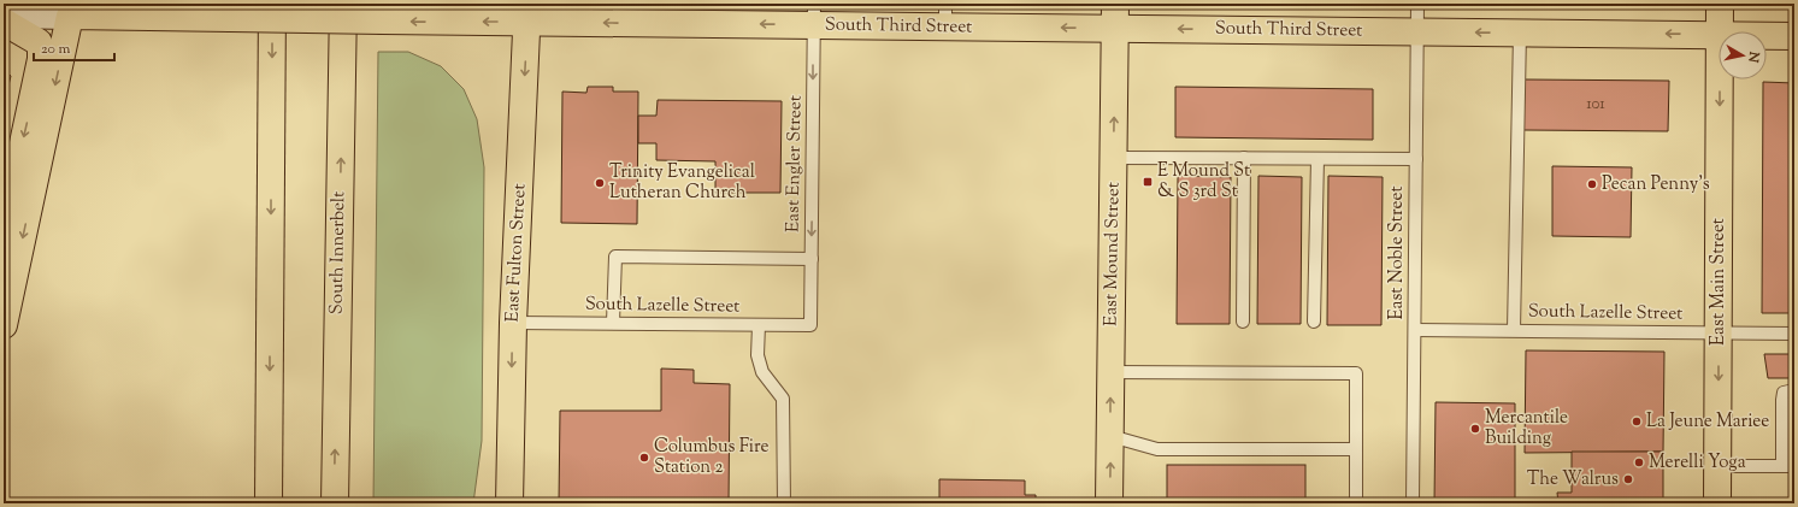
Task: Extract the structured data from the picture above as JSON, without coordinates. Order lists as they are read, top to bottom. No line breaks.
{"streets":{"main road":["South Third Street","South Innerbelt","East Fulton Street","East Mound Street","East Main Street"],"lane":["East Engler Street","East Noble Street","South Lazelle Street"]},"crossings":[["South Third Street","East Engler Street"],["South Third Street","East Fulton Street"],["South Third Street","East Noble Street"],["South Third Street","East Mound Street"],["East Engler Street","South Lazelle Street"],["East Fulton Street","South Lazelle Street"],["East Noble Street","South Lazelle Street"],["East Main Street","South Lazelle Street"]],"one_way":["South Third Street","East Engler Street","East Fulton Street","East Mound Street","East Main Street"],"places":{"transit":["E Mound St & S 3rd St"],"other":["Trinity Evangelical Lutheran Church","Pecan Penny's","La Jeune Mariee","Mercantile Building","Columbus Fire Station 2","Merelli Yoga","The Walrus"]},"house_numbers":["101"],"scale_bar":"20 m","north":"right"}
